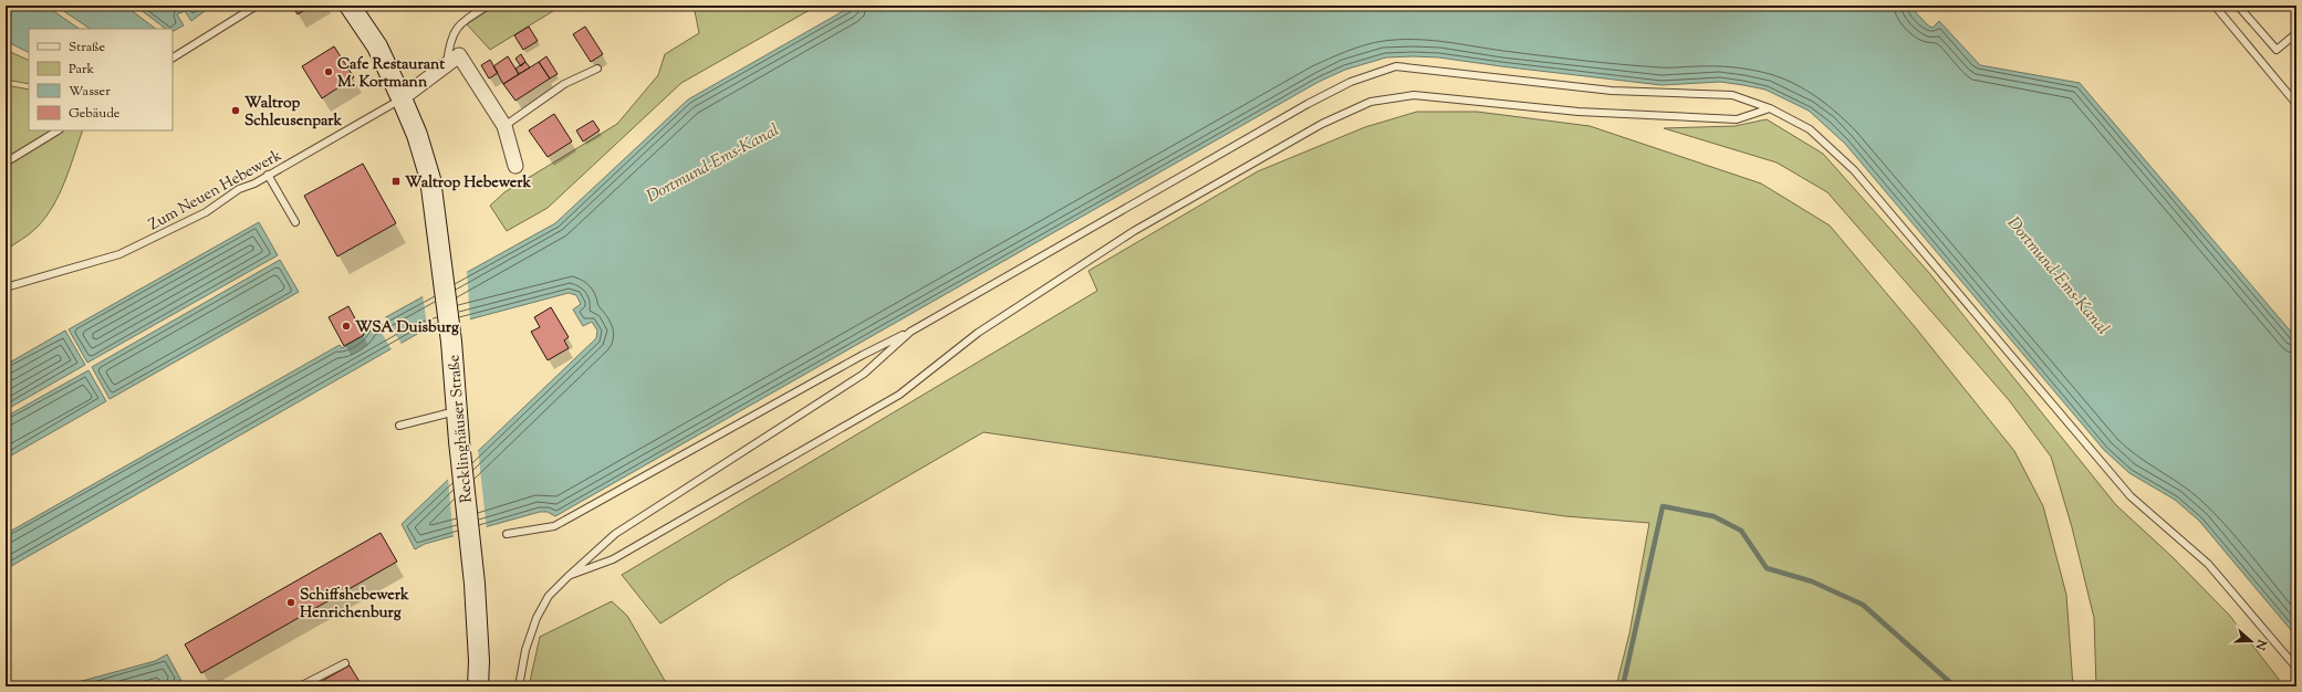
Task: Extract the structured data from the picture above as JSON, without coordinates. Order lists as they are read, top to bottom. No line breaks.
{"streets":{"main road":["Recklinghäuser Straße"],"lane":["Zum Neuen Hebewerk"]},"crossings":[["Zum Neuen Hebewerk","Recklinghäuser Straße"]],"water":["Dortmund-Ems-Kanal"],"places":{"other":["Cafe Restaurant M. Kortmann","Waltrop Schleusenpark","WSA Duisburg","Schiffshebewerk Henrichenburg"],"transit":["Waltrop Hebewerk"]},"legend":["Straße","Park","Wasser","Gebäude"],"north":"right"}
